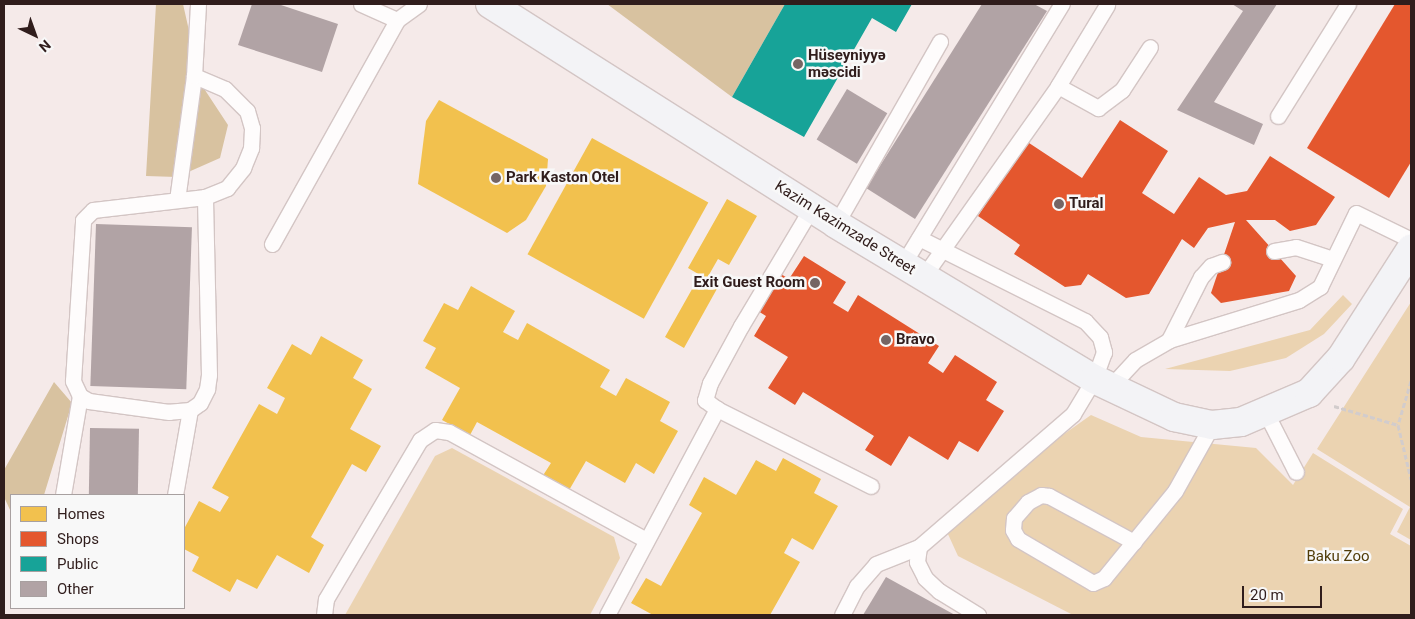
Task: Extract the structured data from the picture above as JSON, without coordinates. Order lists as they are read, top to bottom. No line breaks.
{"streets":{"main road":["Kazim Kazimzade Street"]},"parks":["Baku Zoo"],"places":["Hüseyniyyə məscidi","Park Kaston Otel","Tural","Exit Guest Room","Bravo"],"legend":["Homes","Shops","Public","Other"],"scale_bar":"20 m","north":"bottom right"}
